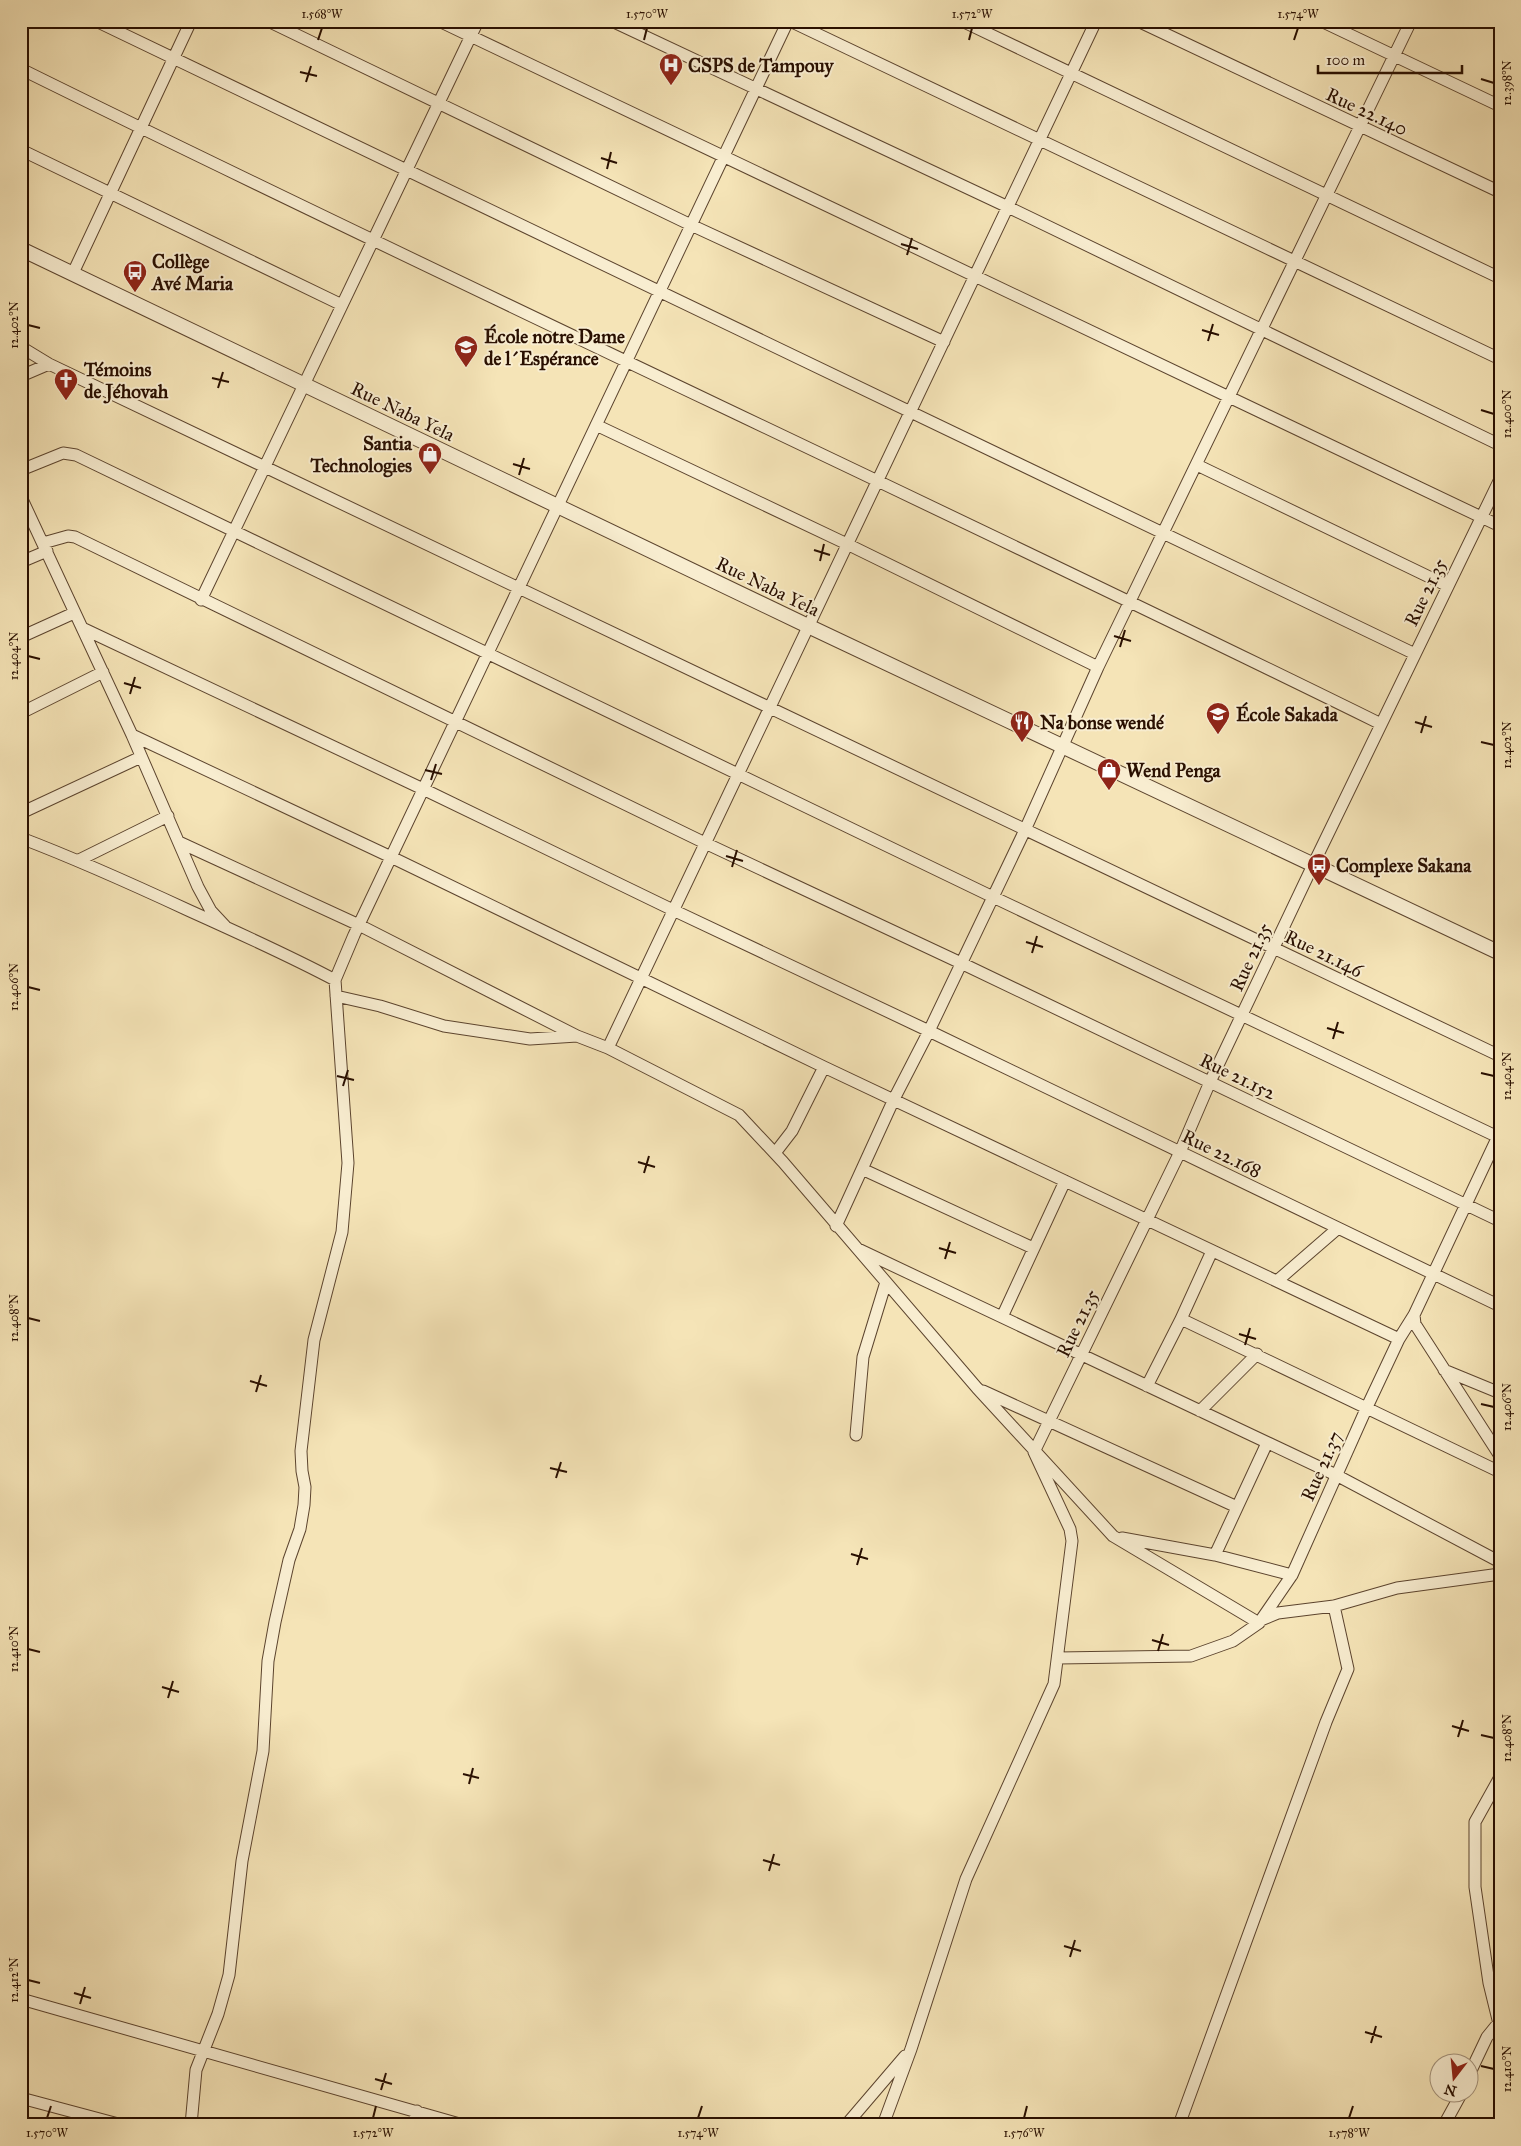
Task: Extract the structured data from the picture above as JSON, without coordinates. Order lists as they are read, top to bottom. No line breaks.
{"streets":{"street":["Rue 22.140","Rue Naba Yela","Rue 21.35","Rue 21.146","Rue 21.152","Rue 22.168","Rue 21.37"]},"crossings":[["Rue Naba Yela","Rue 21.35"],["Rue 21.35","Rue 21.146"],["Rue 21.35","Rue 21.152"],["Rue 21.35","Rue 22.168"],["Rue 21.152","Rue 21.37"],["Rue 22.168","Rue 21.37"]],"places":{"hospital":["CSPS de Tampouy"],"bus stop":["Collège Avé Maria","Complexe Sakana"],"school or university":["École notre Dame de l´Espérance","École Sakada"],"church":["Témoins de Jéhovah"],"shop":["Santia Technologies","Wend Penga"],"restaurant":["Na bonse wendé"]},"scale_bar":"100 m","north":"bottom","coordinates":["1.568°W","1.570°W","1.572°W","1.574°W","12.398°N","12.402°N","12.400°N","12.404°N","12.406°N","12.408°N","12.410°N","12.412°N","1.576°W","1.578°W"]}
